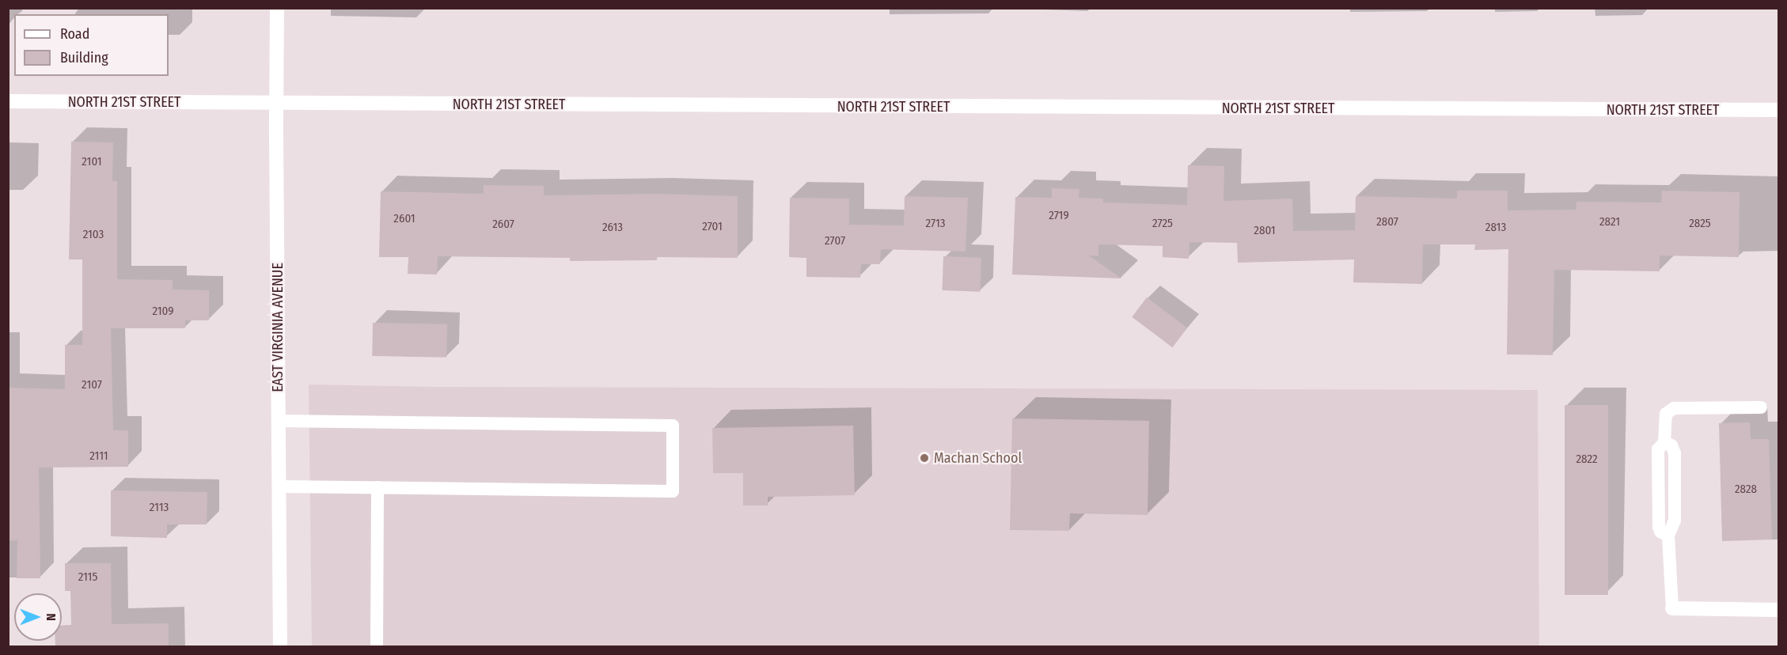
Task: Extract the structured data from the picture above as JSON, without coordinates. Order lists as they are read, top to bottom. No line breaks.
{"streets":{"street":["NORTH 21ST STREET","EAST VIRGINIA AVENUE"]},"crossings":[["NORTH 21ST STREET","EAST VIRGINIA AVENUE"]],"places":["Machan School"],"house_numbers":["2101","2719","2601","2807","2821","2713","2725","2825","2607","2701","2613","2813","2801","2103","2707","2109","2107","2111","2822","2828","2113","2115"],"legend":["Road","Building"],"north":"right"}
